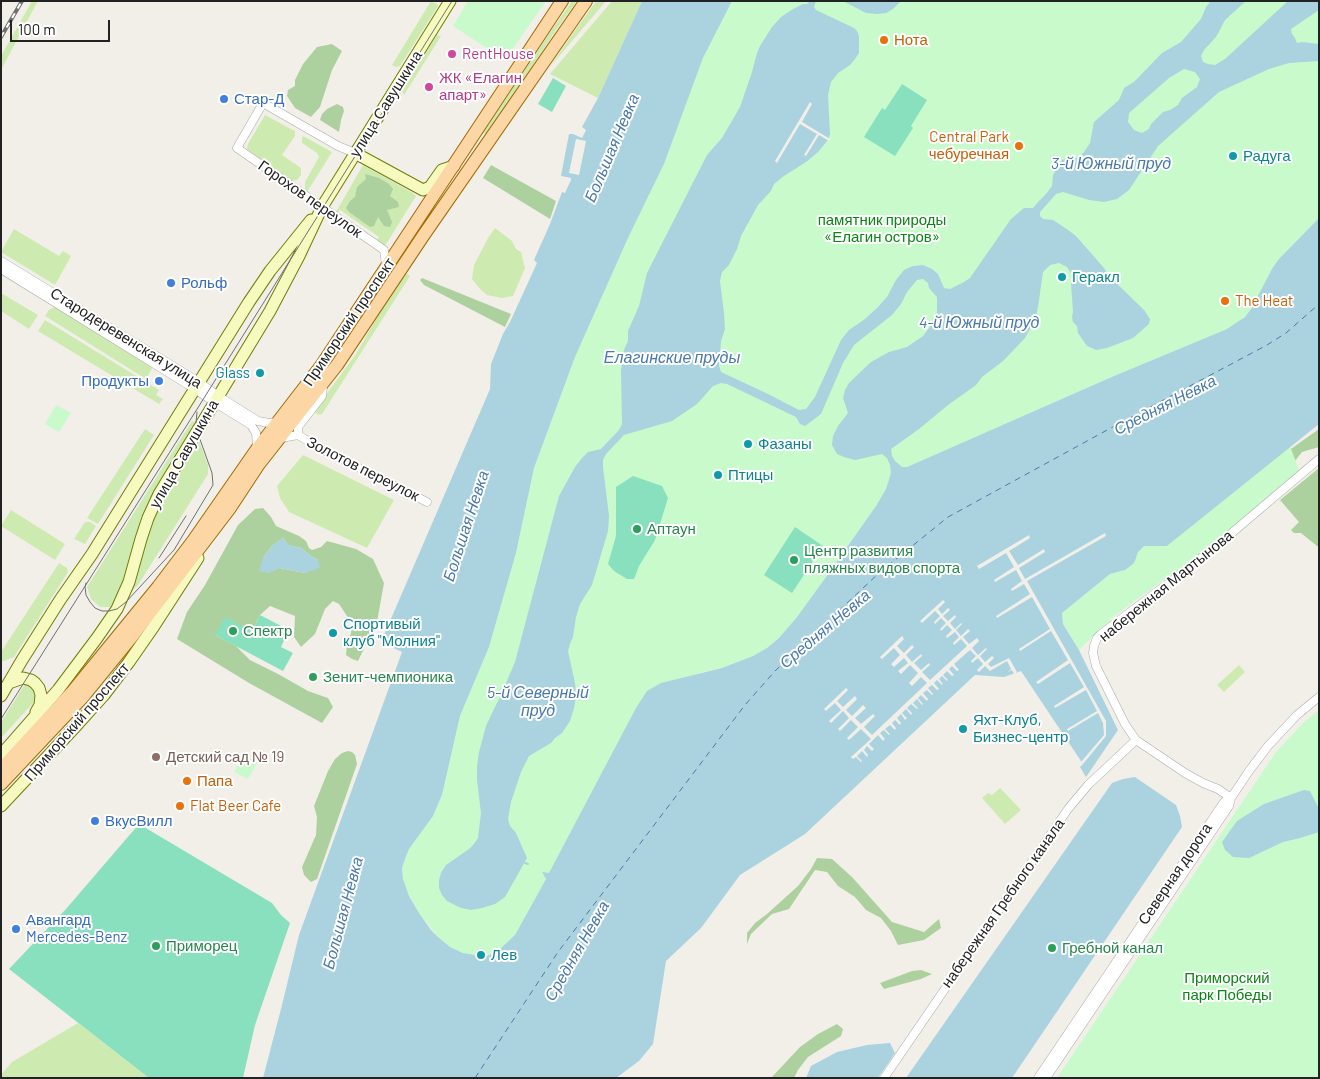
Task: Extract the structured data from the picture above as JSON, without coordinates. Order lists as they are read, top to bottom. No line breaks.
{"streets":{"main road":["улица Савушкина","Приморский проспект"],"street":["Горохов переулок","Стародеревенская улица","Золотов переулок","набережная Мартынова","Северная дорога","набережная Гребного канала"]},"crossings":[["улица Савушкина","Горохов переулок"],["улица Савушкина","Стародеревенская улица"],["Приморский проспект","Стародеревенская улица"],["Приморский проспект","Золотов переулок"],["набережная Мартынова","набережная Гребного канала"]],"water":["Большая Невка","3-й Южный пруд","4-й Южный пруд","Елагинские пруды","Средняя Невка","5-й Северный пруд"],"parks":["памятник природы «Елагин остров»","Приморский парк Победы"],"places":["Нота","RentHouse","ЖК «Елагин апарт»","Стар-Д","Central Park чебуречная","Радуга","Геракл","Рольф","The Heat","Glass","Продукты","Фазаны","Птицы","Аптаун","Центр развития пляжных видов спорта","Спектр","Спортивый клуб \"Молния\"","Зенит-чемпионика","Яхт-Клуб, Бизнес-центр","Детский сад № 19","Папа","Flat Beer Cafe","ВкусВилл","Авангард Mercedes-Benz","Приморец","Гребной канал","Лев"],"scale_bar":"100 m"}
